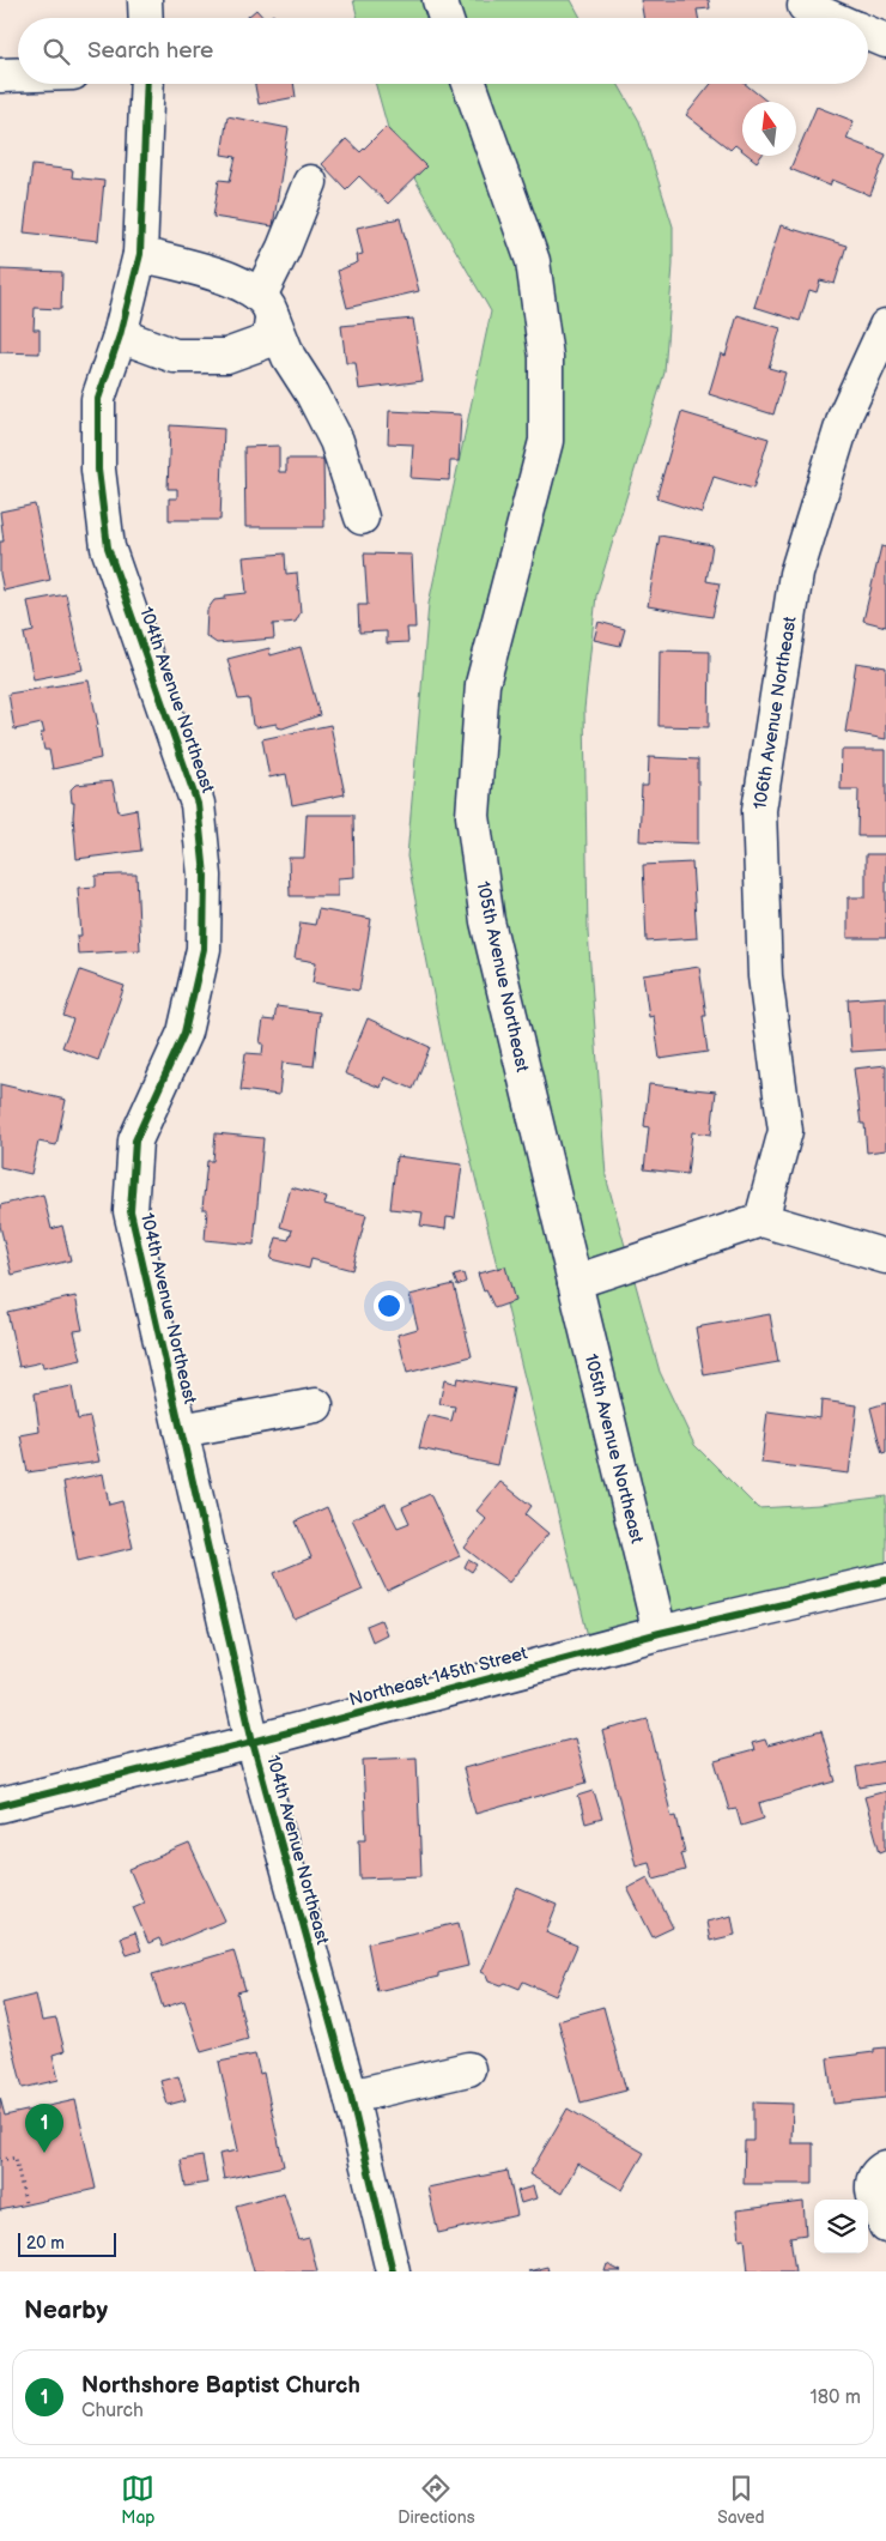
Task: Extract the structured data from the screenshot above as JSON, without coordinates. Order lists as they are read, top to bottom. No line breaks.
{"streets":{"street":["104th Avenue Northeast","106th Avenue Northeast","105th Avenue Northeast","Northeast 145th Street"]},"crossings":[["104th Avenue Northeast","Northeast 145th Street"],["105th Avenue Northeast","Northeast 145th Street"]],"scale_bar":"20 m","north":"top","page":{"search":"Search here","pins":"1","scale":"20 m","heading":"Nearby","list":[{"mark":"1","name":"Northshore Baptist Church","note":"Church","value":"180 m"}],"nav":["Map","Directions","Saved"]}}
